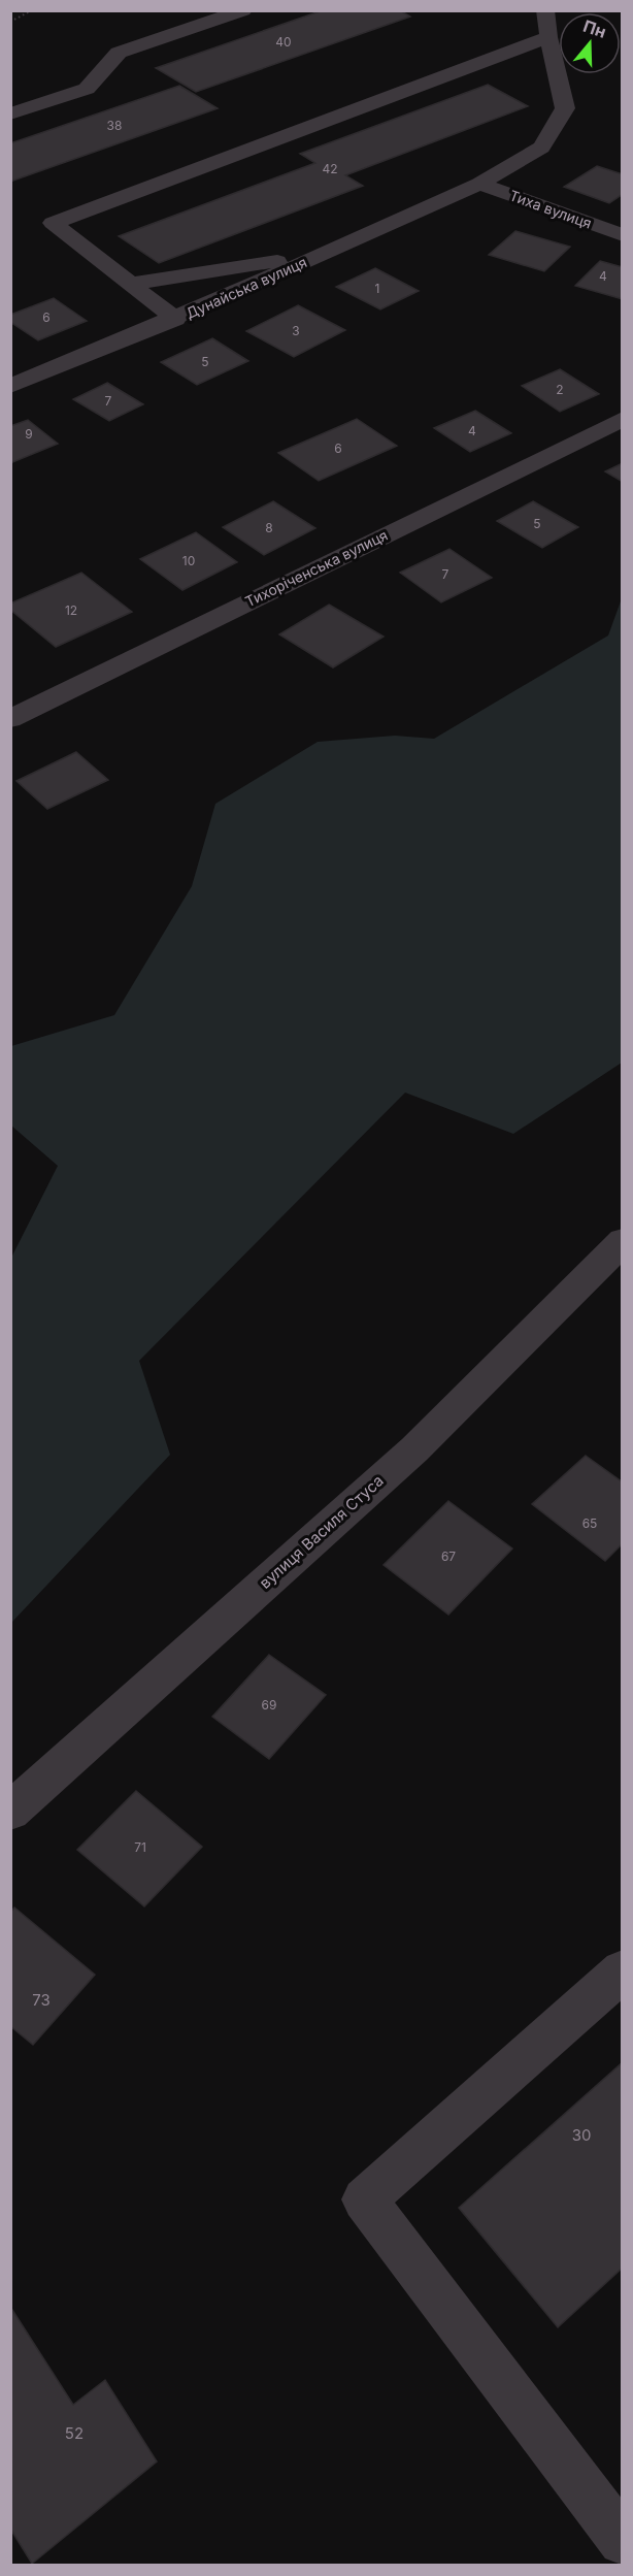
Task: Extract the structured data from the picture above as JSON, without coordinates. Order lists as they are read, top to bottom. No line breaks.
{"streets":{"street":["Тиха вулиця","Дунайська вулиця","Тихоріченська вулиця","вулиця Василя Стуса"]},"crossings":[["Тиха вулиця","Дунайська вулиця"]],"house_numbers":["40","38","42","4","1","6","3","5","2","7","4","9","6","5","8","10","7","12","65","67","69","71","73","30","52"],"north":"top"}
